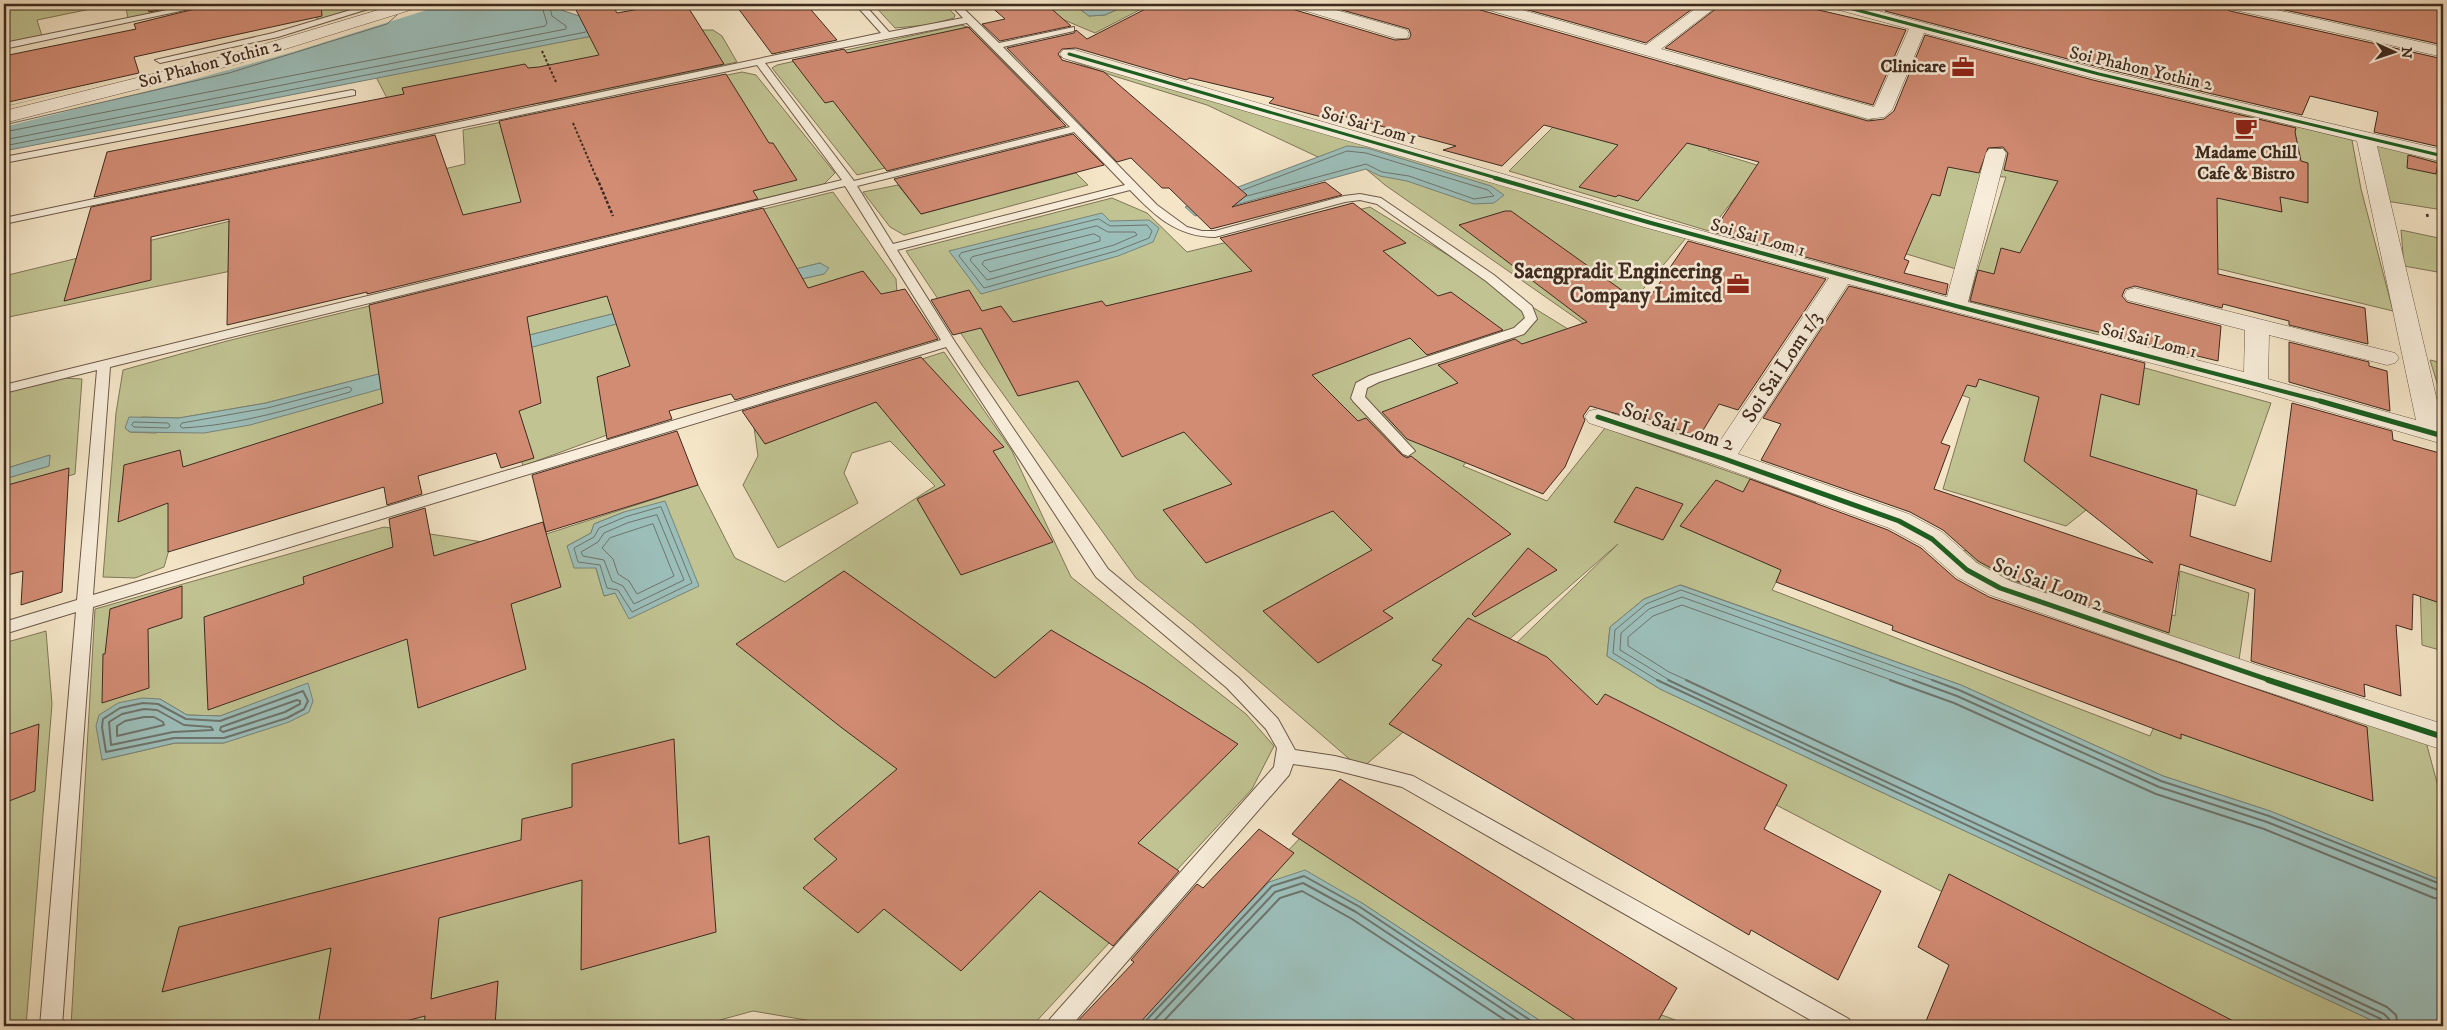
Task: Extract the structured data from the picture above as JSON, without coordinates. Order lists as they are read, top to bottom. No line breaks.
{"streets":{"street":["Soi Phahon Yothin 2","Soi Sai Lom 1","Soi Sai Lom 1/3","Soi Sai Lom 2"]},"crossings":[["Soi Sai Lom 1","Soi Sai Lom 1/3"],["Soi Sai Lom 1/3","Soi Sai Lom 2"]],"places":{"office":["Clinicare","Saengpradit Engineering Company Limited"],"cafe":["Madame Chill Cafe & Bistro"]},"north":"right"}
